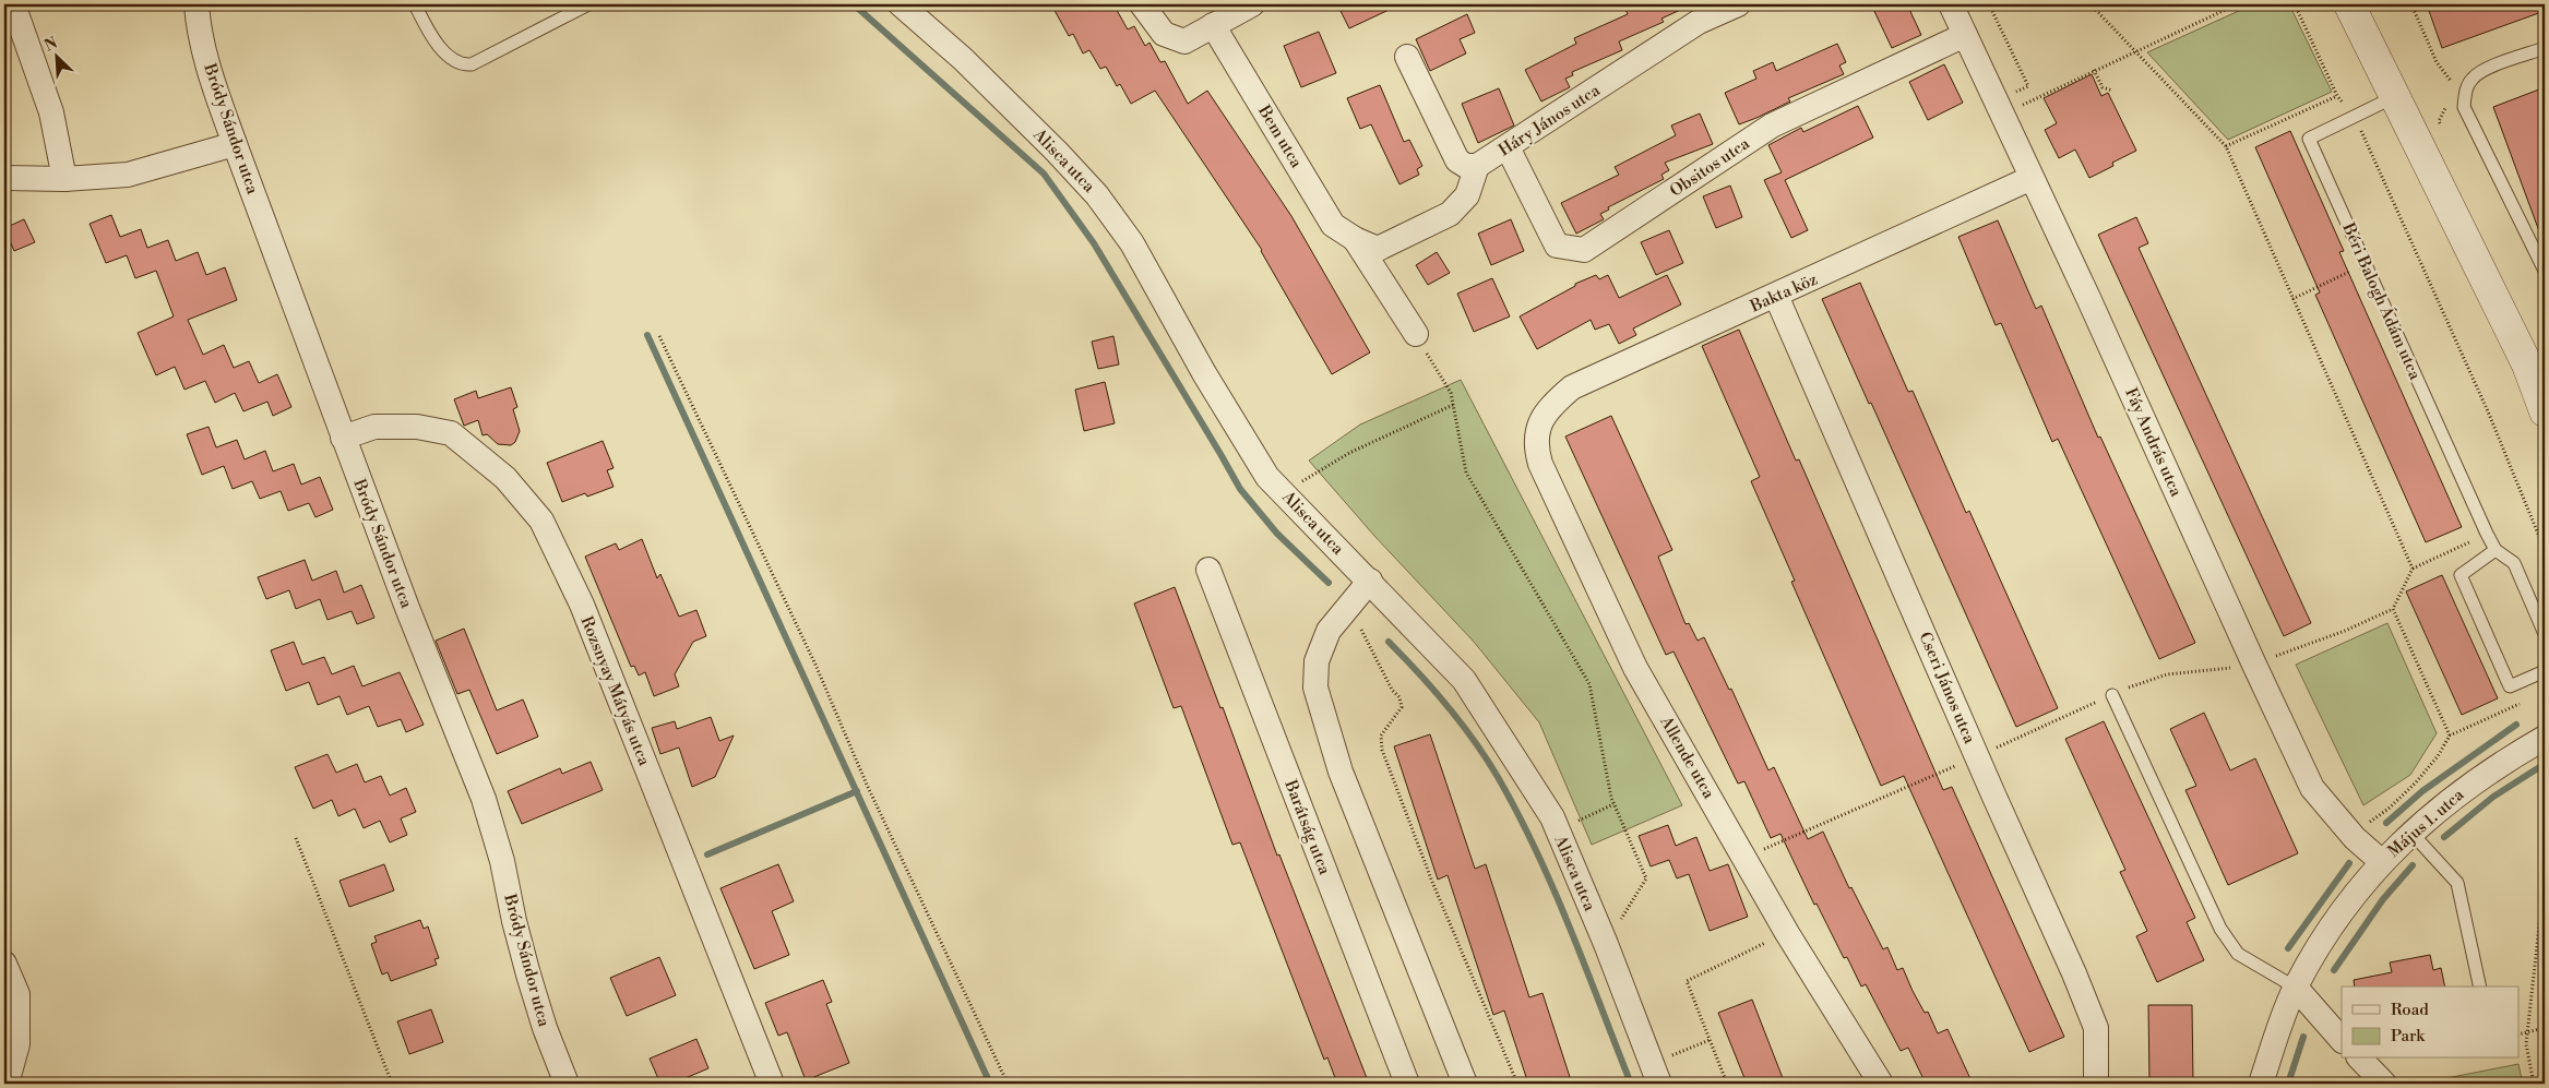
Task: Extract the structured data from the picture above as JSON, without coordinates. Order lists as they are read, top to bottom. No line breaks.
{"streets":{"street":["Háry János utca","Bródy Sándor utca","Bem utca","Alisca utca","Obsitos utca","Bakta köz","Fáy András utca","Cseri János utca","Rozsnyay Mátyás utca","Allende utca","Május 1. utca","Barátság utca"],"lane":["Béri Balogh Ádám utca"]},"crossings":[["Háry János utca","Bem utca"],["Háry János utca","Obsitos utca"],["Bródy Sándor utca","Rozsnyay Mátyás utca"],["Obsitos utca","Fáy András utca"],["Bakta köz","Fáy András utca"],["Bakta köz","Cseri János utca"],["Bakta köz","Allende utca"],["Fáy András utca","Május 1. utca"]],"legend":["Road","Park"],"north":"top left"}
